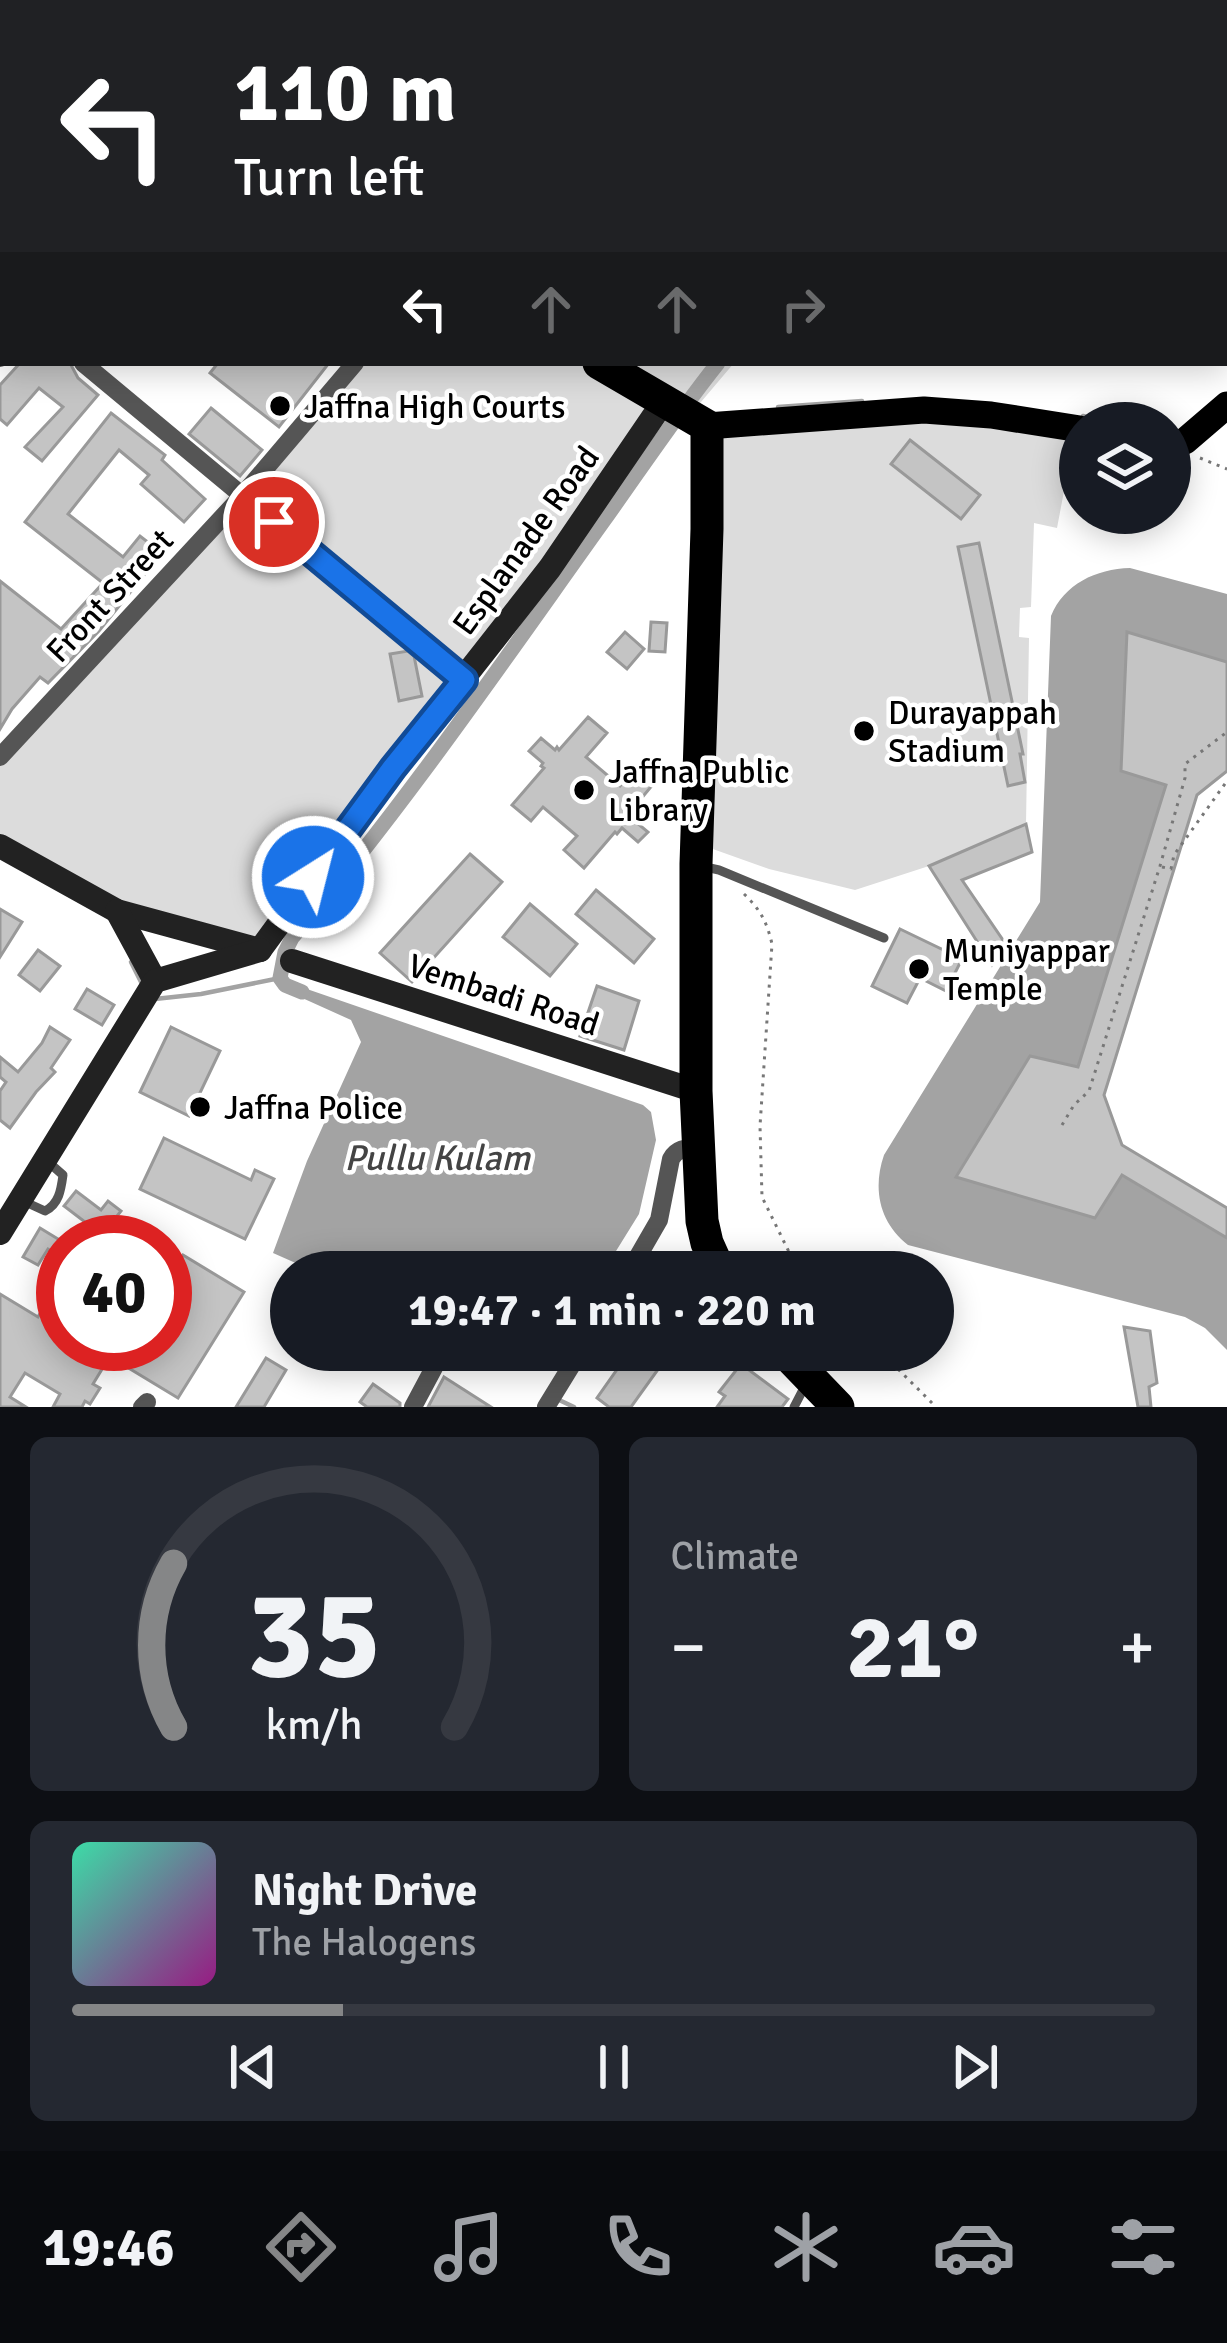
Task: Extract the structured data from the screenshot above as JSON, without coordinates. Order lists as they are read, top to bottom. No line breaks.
{"streets":{"street":["Esplanade Road","Front Street","Vembadi Road"]},"crossings":[["Esplanade Road","Vembadi Road"]],"water":["Pullu Kulam"],"places":["Jaffna High Courts","Durayappah Stadium","Jaffna Public Library","Muniyappar Temple","Jaffna Police"],"page":{"turn":["110 m","Turn left"],"limit":"40","trip":"19:47 · 1 min · 220 m","tile":"Climate","heat":["−","21°","+"],"song":["Night Drive","The Halogens"],"tabs":"19:46","gauge":["35","km/h"]}}
